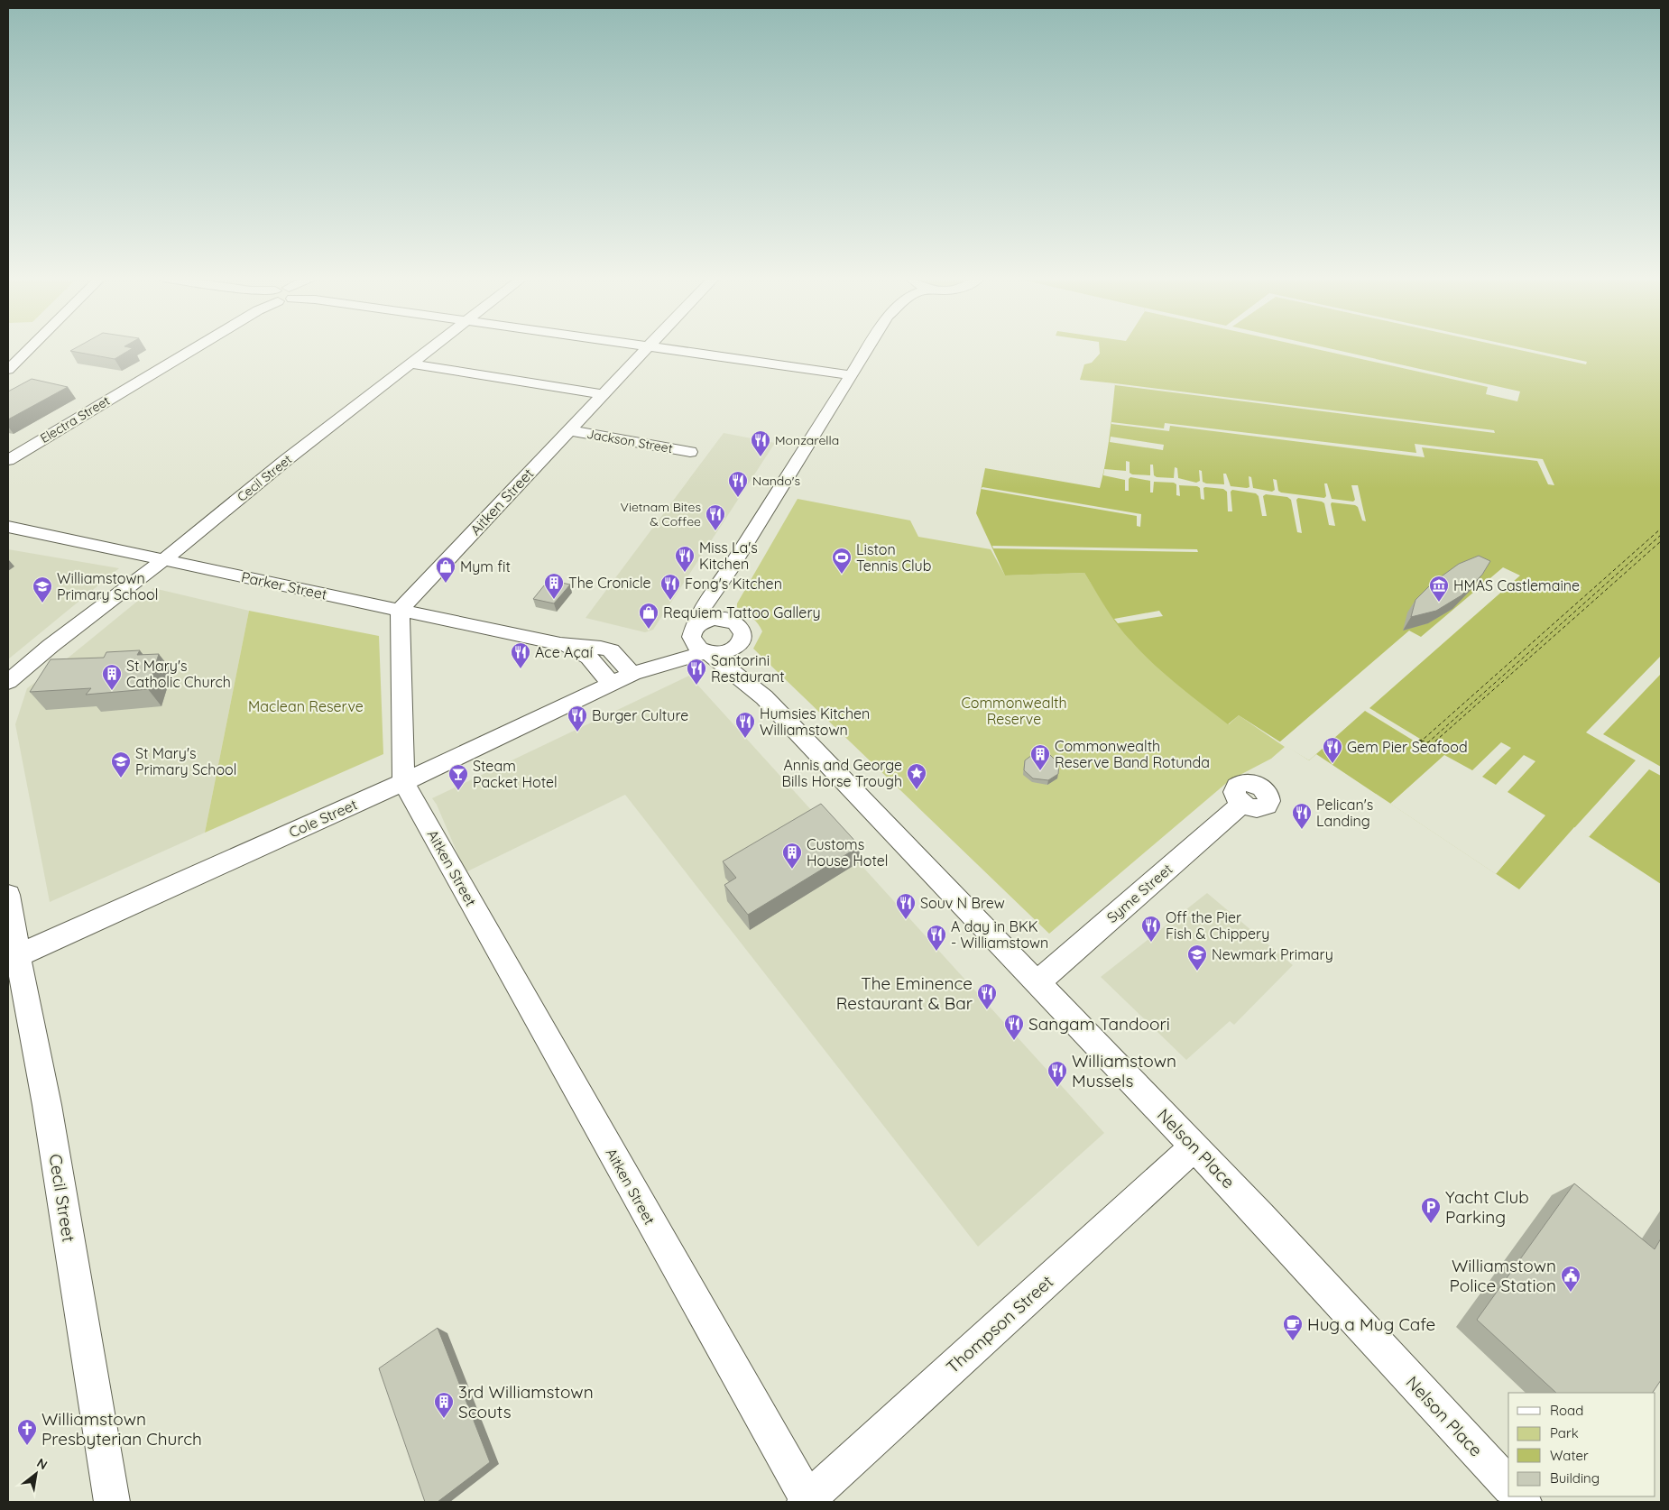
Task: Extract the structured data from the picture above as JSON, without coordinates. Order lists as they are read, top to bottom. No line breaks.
{"streets":{"street":["Electra Street","Jackson Street","Cecil Street","Aitken Street","Parker Street","Cole Street","Syme Street","Nelson Place","Thompson Street"]},"crossings":[["Jackson Street","Aitken Street"],["Cecil Street","Parker Street"],["Cecil Street","Cole Street"],["Aitken Street","Parker Street"],["Aitken Street","Cole Street"],["Aitken Street","Thompson Street"],["Parker Street","Cole Street"],["Cole Street","Nelson Place"],["Syme Street","Nelson Place"],["Nelson Place","Thompson Street"]],"parks":["Commonwealth Reserve","Maclean Reserve"],"places":{"restaurant":["Monzarella","Nando's","Vietnam Bites & Coffee","Miss La's Kitchen","Fong's Kitchen","Ace Açaí","Santorini Restaurant","Burger Culture","Humsies Kitchen Williamstown","Gem Pier Seafood","Pelican's Landing","Souv N Brew","Off the Pier Fish & Chippery","A day in BKK - Williamstown","The Eminence Restaurant & Bar","Sangam Tandoori","Williamstown Mussels"],"sports":["Liston Tennis Club"],"shop":["Mym fit","Requiem Tattoo Gallery"],"building":["The Cronicle","St Mary's Catholic Church","Commonwealth Reserve Band Rotunda","Customs House Hotel","3rd Williamstown Scouts"],"museum":["HMAS Castlemaine"],"school or university":["Williamstown Primary School","St Mary's Primary School","Newmark Primary"],"place":["Annis and George Bills Horse Trough"],"bar":["Steam Packet Hotel"],"parking":["Yacht Club Parking"],"public building":["Williamstown Police Station"],"cafe":["Hug a Mug Cafe"],"church":["Williamstown Presbyterian Church"]},"legend":["Road","Park","Water","Building"],"north":"top right"}
